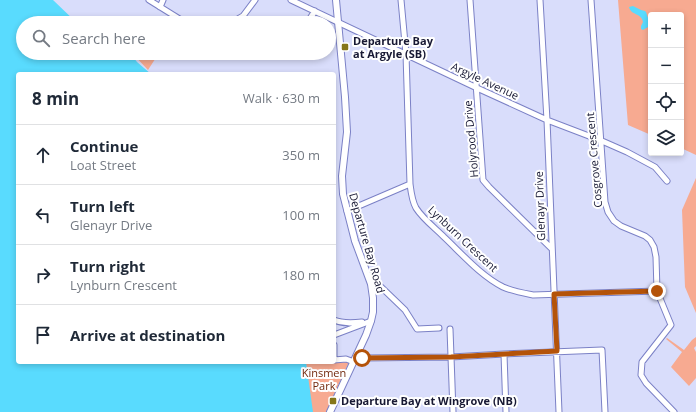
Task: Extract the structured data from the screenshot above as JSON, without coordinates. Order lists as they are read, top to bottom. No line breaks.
{"streets":{"main road":["Departure Bay Road"],"street":["Argyle Avenue","Holyrood Drive","Cosgrove Crescent","Glenayr Drive","Lynburn Crescent"]},"crossings":[["Argyle Avenue","Holyrood Drive"],["Argyle Avenue","Cosgrove Crescent"],["Argyle Avenue","Glenayr Drive"],["Argyle Avenue","Lynburn Crescent"],["Argyle Avenue","Departure Bay Road"],["Holyrood Drive","Glenayr Drive"],["Cosgrove Crescent","Lynburn Crescent"],["Glenayr Drive","Lynburn Crescent"]],"parks":["Kinsmen Park"],"places":{"transit":["Departure Bay at Argyle (SB)","Departure Bay at Wingrove (NB)"]},"page":{"map_buttons":["+","−"],"search":"Search here","heading":["8 min","Walk · 630 m"],"list":[["Continue","Loat Street","350 m"],["Turn left","Glenayr Drive","100 m"],["Turn right","Lynburn Crescent","180 m"],"Arrive at destination"]}}
